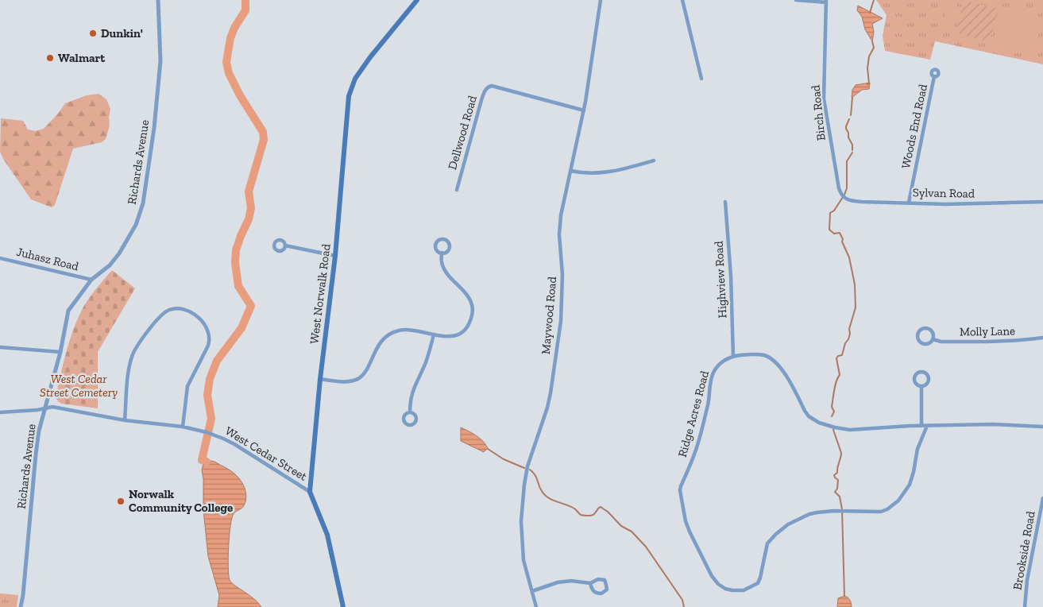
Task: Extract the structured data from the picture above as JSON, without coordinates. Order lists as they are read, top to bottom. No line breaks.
{"streets":{"main road":["West Norwalk Road"],"street":["Birch Road","Woods End Road","Dellwood Road","Richards Avenue","Sylvan Road","Juhasz Road","Highview Road","Maywood Road","Molly Lane","Ridge Acres Road","West Cedar Street","Brookside Road"]},"crossings":[["Birch Road","Sylvan Road"],["Woods End Road","Sylvan Road"],["Dellwood Road","Maywood Road"],["Richards Avenue","Juhasz Road"],["Richards Avenue","West Cedar Street"],["Highview Road","Ridge Acres Road"],["West Norwalk Road","West Cedar Street"]],"parks":["West Cedar Street Cemetery"],"places":["Dunkin'","Walmart","Norwalk Community College"]}
